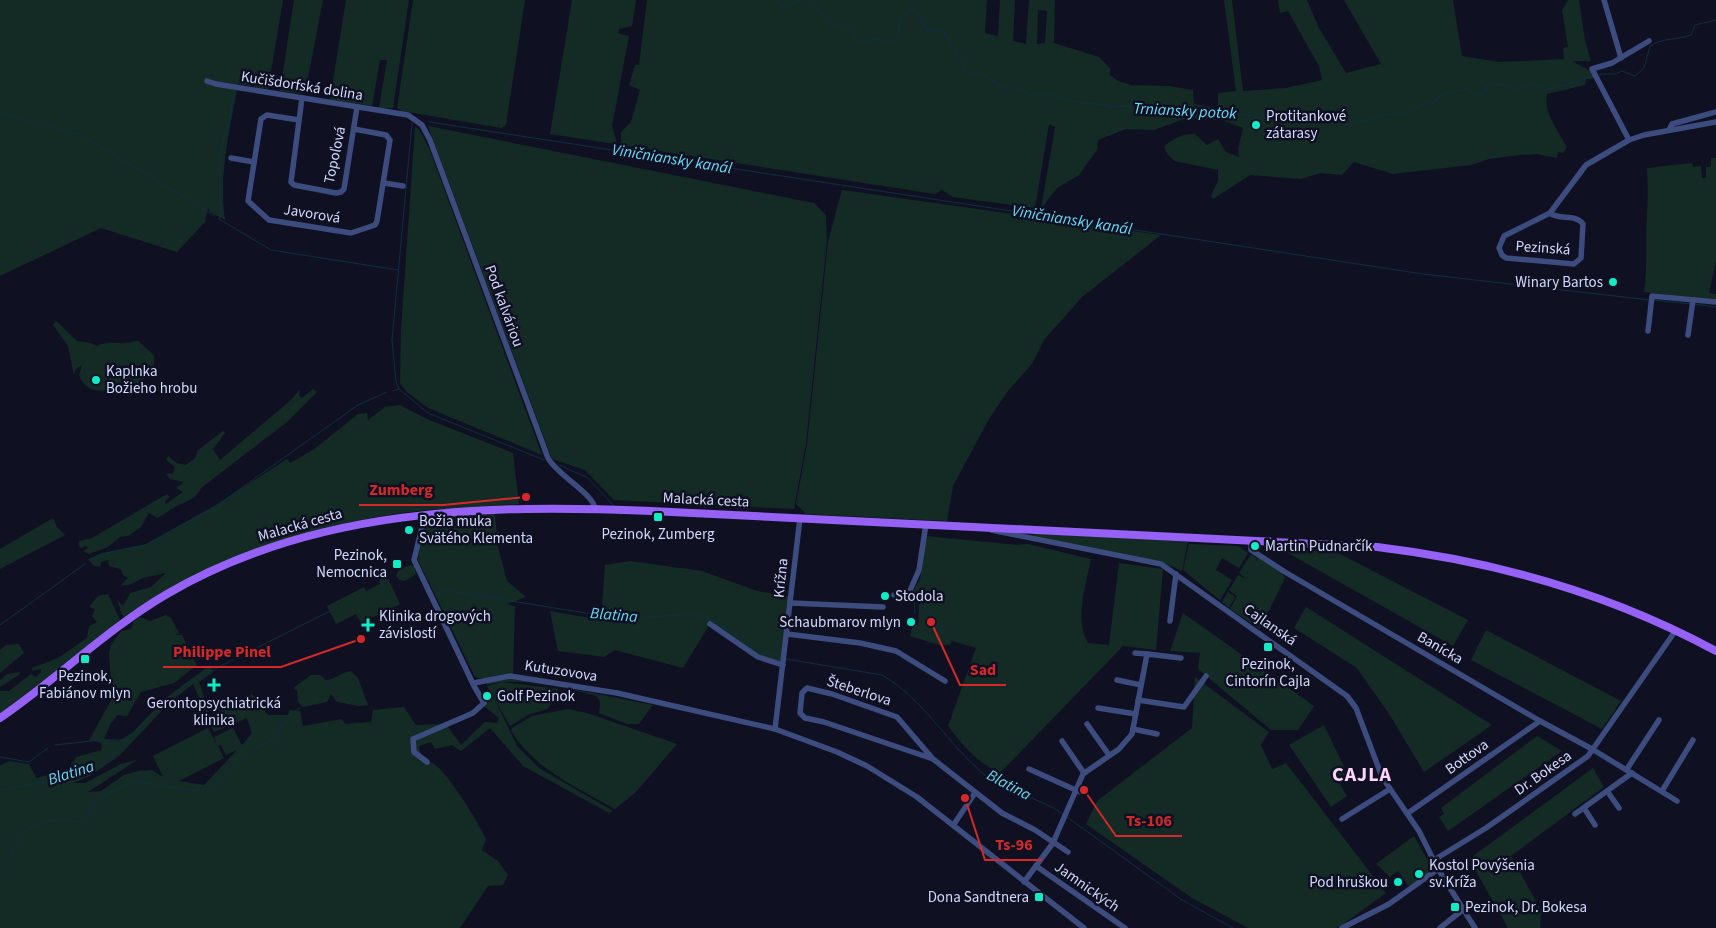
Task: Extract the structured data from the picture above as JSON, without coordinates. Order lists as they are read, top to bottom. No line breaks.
{"streets":{"main road":["Malacká cesta"],"street":["Kučišdorfská dolina","Topoľová","Javorová","Pezinská","Pod kalváriou","Krížna","Cajlanská","Banícka","Kutuzovova","Šteberlova","Bottova","Dr. Bokesa","Jamnických"]},"crossings":[["Kučišdorfská dolina","Topoľová"],["Kučišdorfská dolina","Pod kalváriou"],["Topoľová","Javorová"],["Pod kalváriou","Malacká cesta"],["Malacká cesta","Krížna"],["Krížna","Kutuzovova"],["Cajlanská","Bottova"],["Cajlanská","Dr. Bokesa"],["Banícka","Bottova"],["Banícka","Dr. Bokesa"]],"districts":["CAJLA"],"water":["Trniansky potok","Viničniansky kanál","Blatina"],"places":{"other":["Protitankové zátarasy","Winary Bartos","Kaplnka Božieho hrobu","Zumberg","Božia muka Svätého Klementa","Martin Pudnarčík","Stodola","Schaubmarov mlyn","Sad","Philippe Pinel","Golf Pezinok","Ts-106","Ts-96","Kostol Povýšenia sv.Kríža","Pod hruškou"],"transit":["Pezinok, Zumberg","Pezinok, Nemocnica","Pezinok, Cintorín Cajla","Pezinok, Fabiánov mlyn","Dona Sandtnera","Pezinok, Dr. Bokesa"],"health":["Klinika drogových závislostí","Gerontopsychiatrická klinika"]}}
